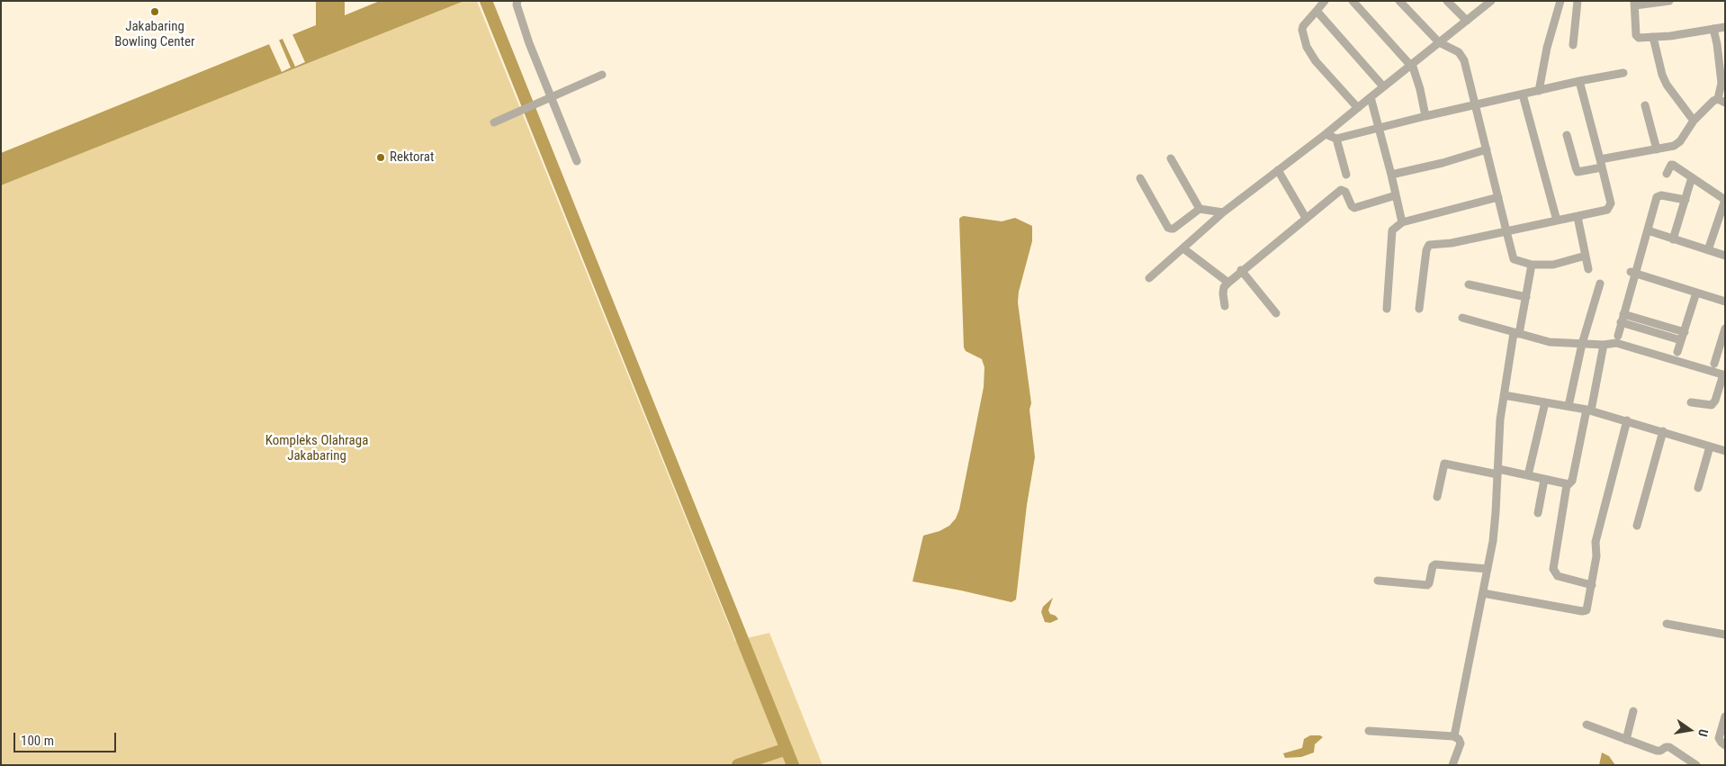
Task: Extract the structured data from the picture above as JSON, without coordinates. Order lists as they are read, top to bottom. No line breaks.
{"parks":["Kompleks Olahraga Jakabaring"],"places":["Jakabaring Bowling Center","Rektorat"],"scale_bar":"100 m","north":"right"}
